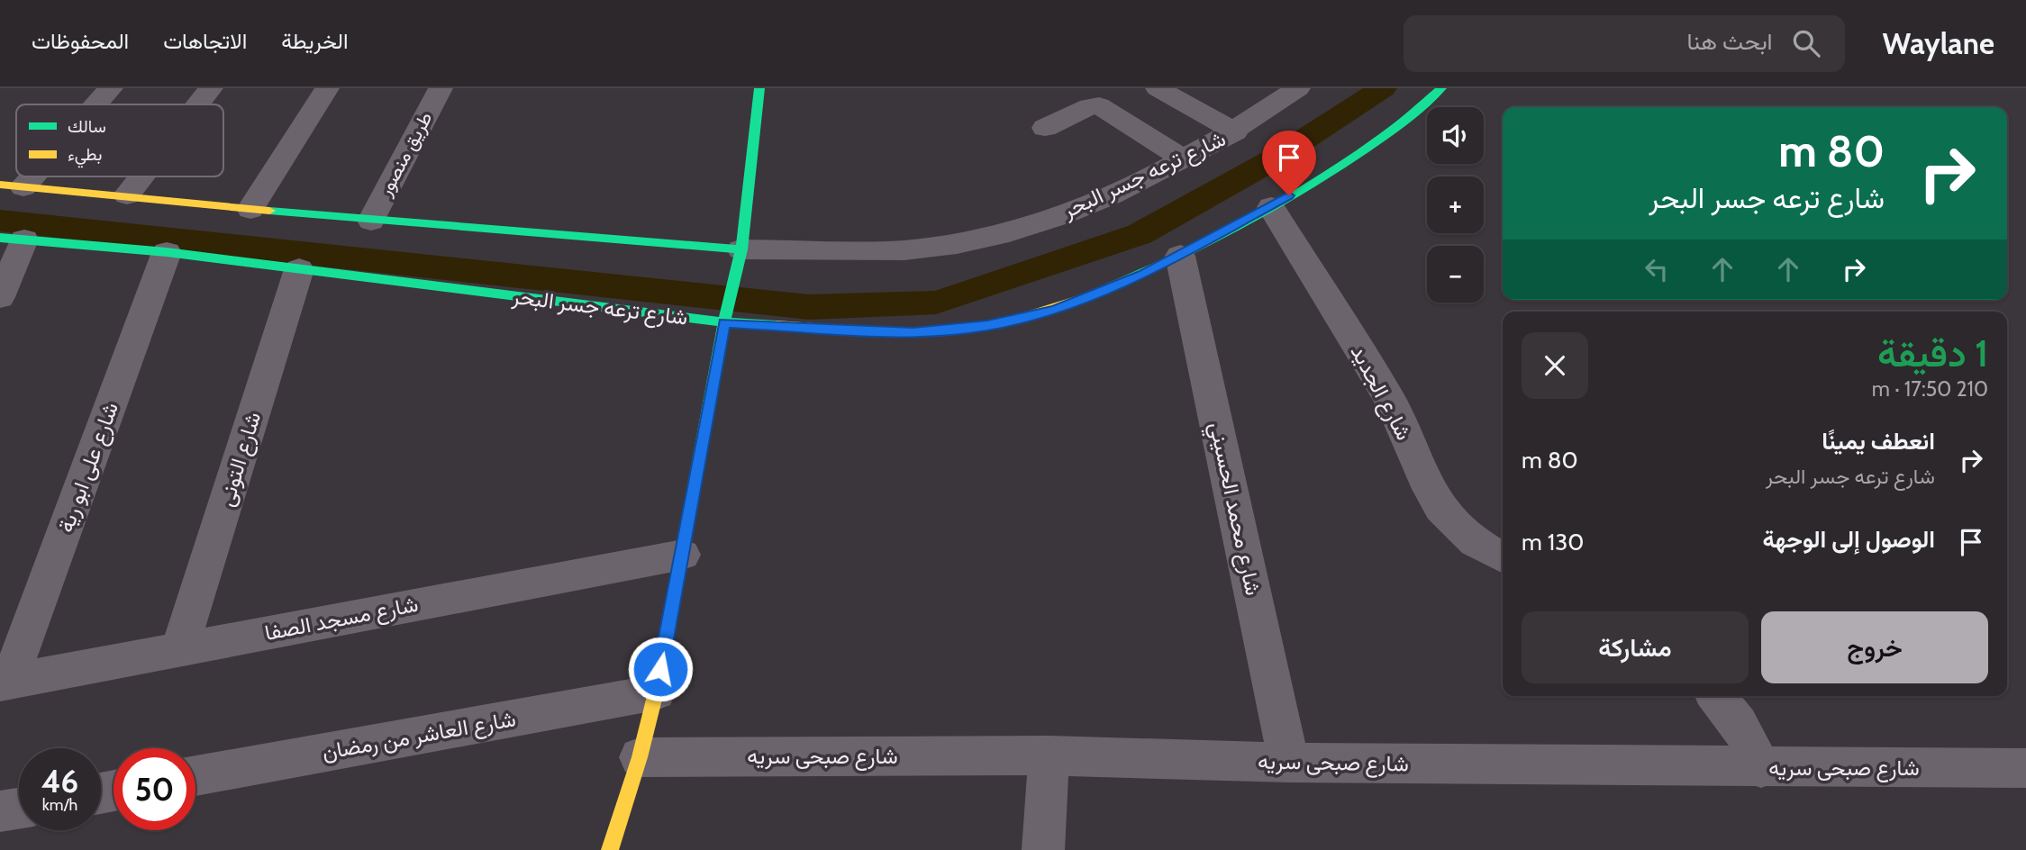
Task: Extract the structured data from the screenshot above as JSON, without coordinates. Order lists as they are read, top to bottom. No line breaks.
{"streets":{"street":["طريق منصور","شارع ترعه جسر البحر","شارع الجديد","شارع التونى","شارع على ابو رية","شارع محمد الحسيني","شارع مسجد الصفا","شارع العاشر من رمضان","شارع صبحى سريه"]},"crossings":[["طريق منصور","شارع ترعه جسر البحر"],["شارع ترعه جسر البحر","شارع الجديد"],["شارع ترعه جسر البحر","شارع التونى"],["شارع ترعه جسر البحر","شارع على ابو رية"],["شارع ترعه جسر البحر","شارع محمد الحسيني"],["شارع التونى","شارع مسجد الصفا"],["شارع على ابو رية","شارع مسجد الصفا"],["شارع محمد الحسيني","شارع صبحى سريه"]],"legend":["سالك","بطيء"],"page":{"header":"Waylane","search":"ابحث هنا","nav":["الخريطة","الاتجاهات","المحفوظات"],"map_buttons":["+","−"],"turn":["80 m","شارع ترعه جسر البحر"],"heading":["1 دقيقة","210 m · 17:50"],"list":[{"name":"انعطف يمينًا","note":"شارع ترعه جسر البحر","value":"80 m"},{"name":"الوصول إلى الوجهة","value":"130 m"}],"buttons":["خروج","مشاركة"],"speed":"46 km/h","limit":"50"}}
